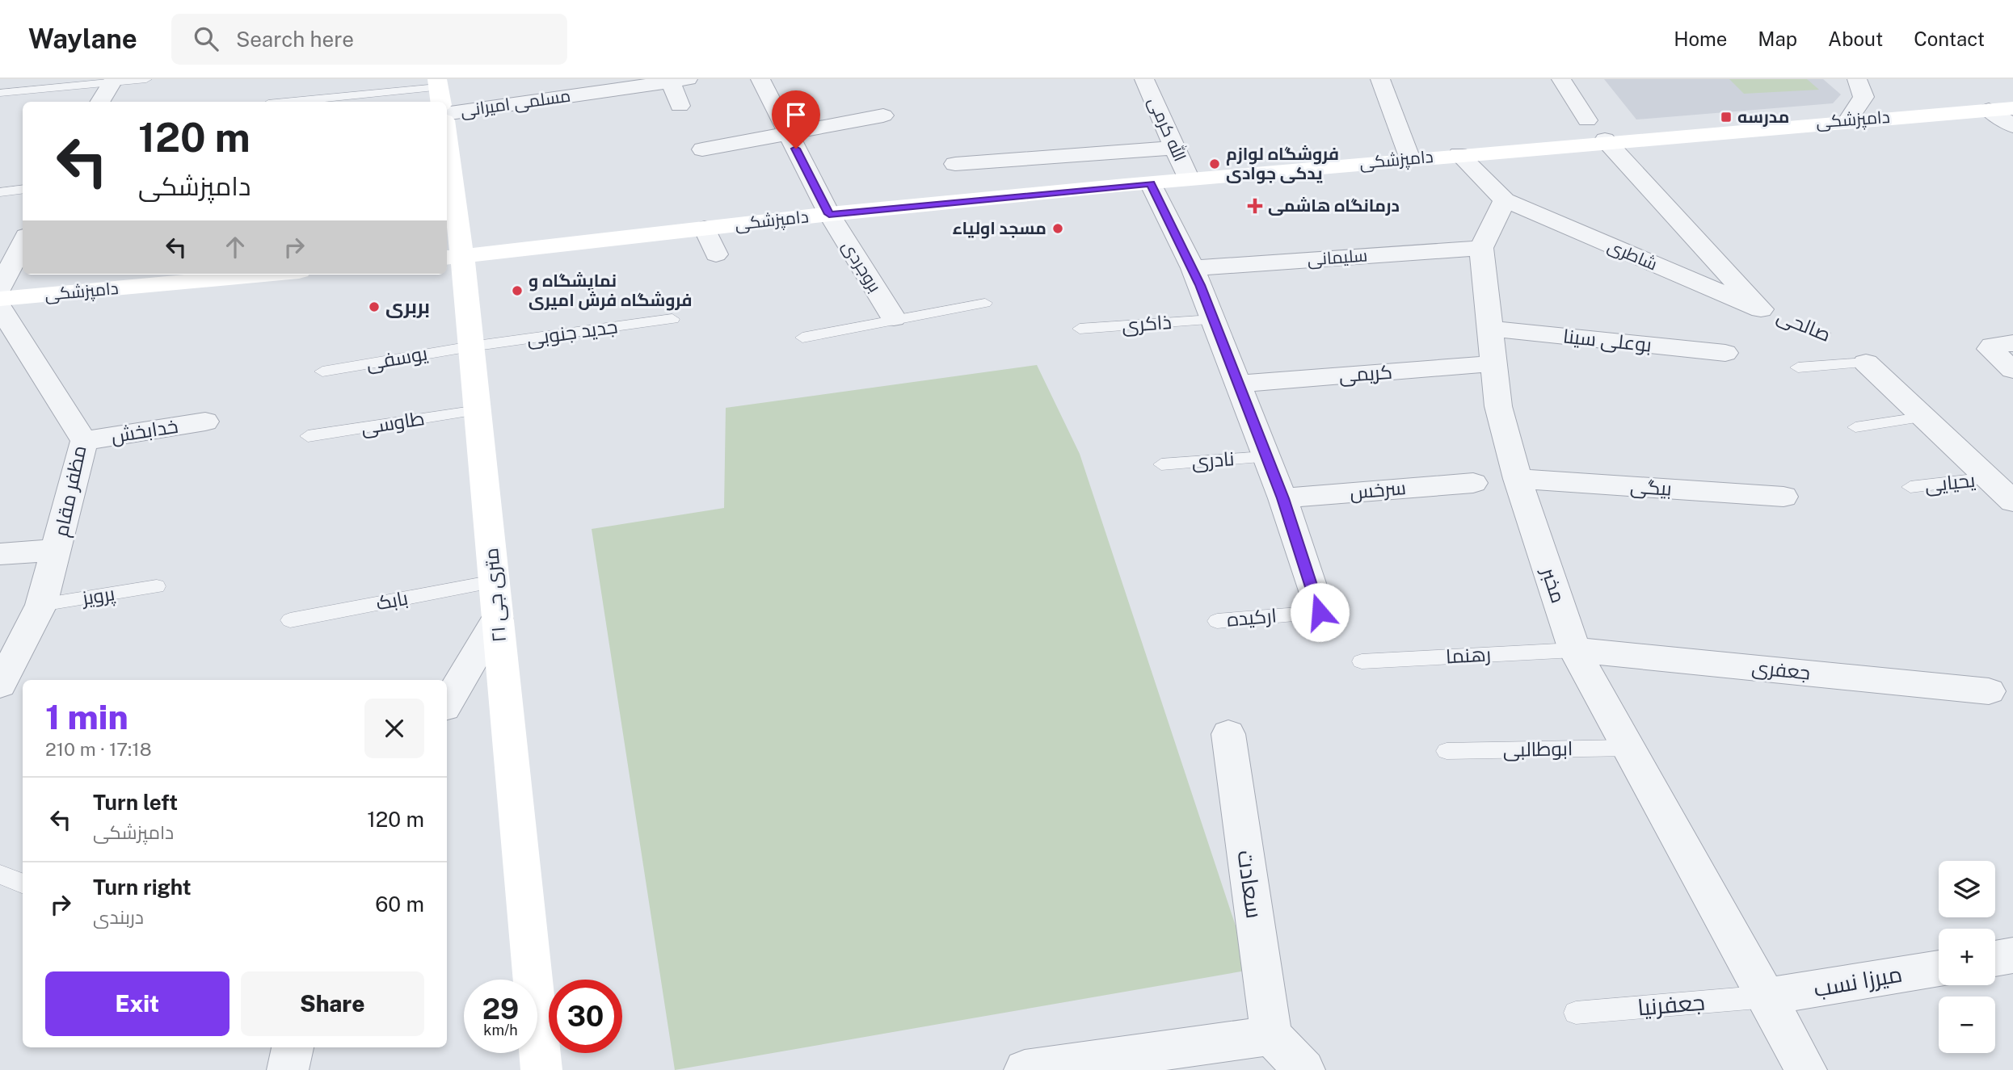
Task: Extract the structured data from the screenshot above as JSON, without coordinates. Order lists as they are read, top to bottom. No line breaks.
{"streets":{"main road":["دامپزشکی","۲۱ متری جی"],"street":["مسلمی امیرانی","الله کرمی","شاطری","سلیمانی","بروجردی","صالحی","بوعلی سینا","کریمی","خدابخش","بیگی","سرخس","مظفر مقام","مخبر","جعفری","سعادت","میرزا نسب"],"lane":["ذاکری","جدید جنوبی","یوسفی","طاوسی","نادری","یحیایی","پرویز","بابک","ارکیده","رهنما","ابوطالبی","جعفرنیا"]},"crossings":[["دامپزشکی","الله کرمی"],["دامپزشکی","بروجردی"],["دامپزشکی","صالحی"],["دامپزشکی","۲۱ متری جی"],["شاطری","صالحی"],["سلیمانی","مخبر"],["جدید جنوبی","یوسفی"],["جدید جنوبی","۲۱ متری جی"],["بوعلی سینا","مخبر"],["یوسفی","۲۱ متری جی"],["کریمی","مخبر"],["طاوسی","۲۱ متری جی"],["خدابخش","مظفر مقام"],["بیگی","مخبر"],["مظفر مقام","پرویز"],["مخبر","رهنما"],["مخبر","جعفری"],["مخبر","ابوطالبی"],["مخبر","میرزا نسب"],["مخبر","جعفرنیا"],["۲۱ متری جی","بابک"],["رهنما","جعفری"],["میرزا نسب","جعفرنیا"]],"places":{"transit":["مدرسه"],"other":["فروشگاه لوازم یدکی جوادی","مسجد اولیاء","نمایشگاه و فروشگاه فرش امیری","بربری"],"health":["درمانگاه هاشمی"]},"page":{"header":"Waylane","search":"Search here","nav":["Home","Map","About","Contact"],"turn":["120 m","دامپزشکی"],"heading":["1 min","210 m · 17:18"],"list":[{"name":"Turn left","note":"دامپزشکی","value":"120 m"},{"name":"Turn right","note":"دربندی","value":"60 m"}],"map_buttons":["+","−"],"buttons":["Exit","Share"],"speed":"29 km/h","limit":"30"}}
